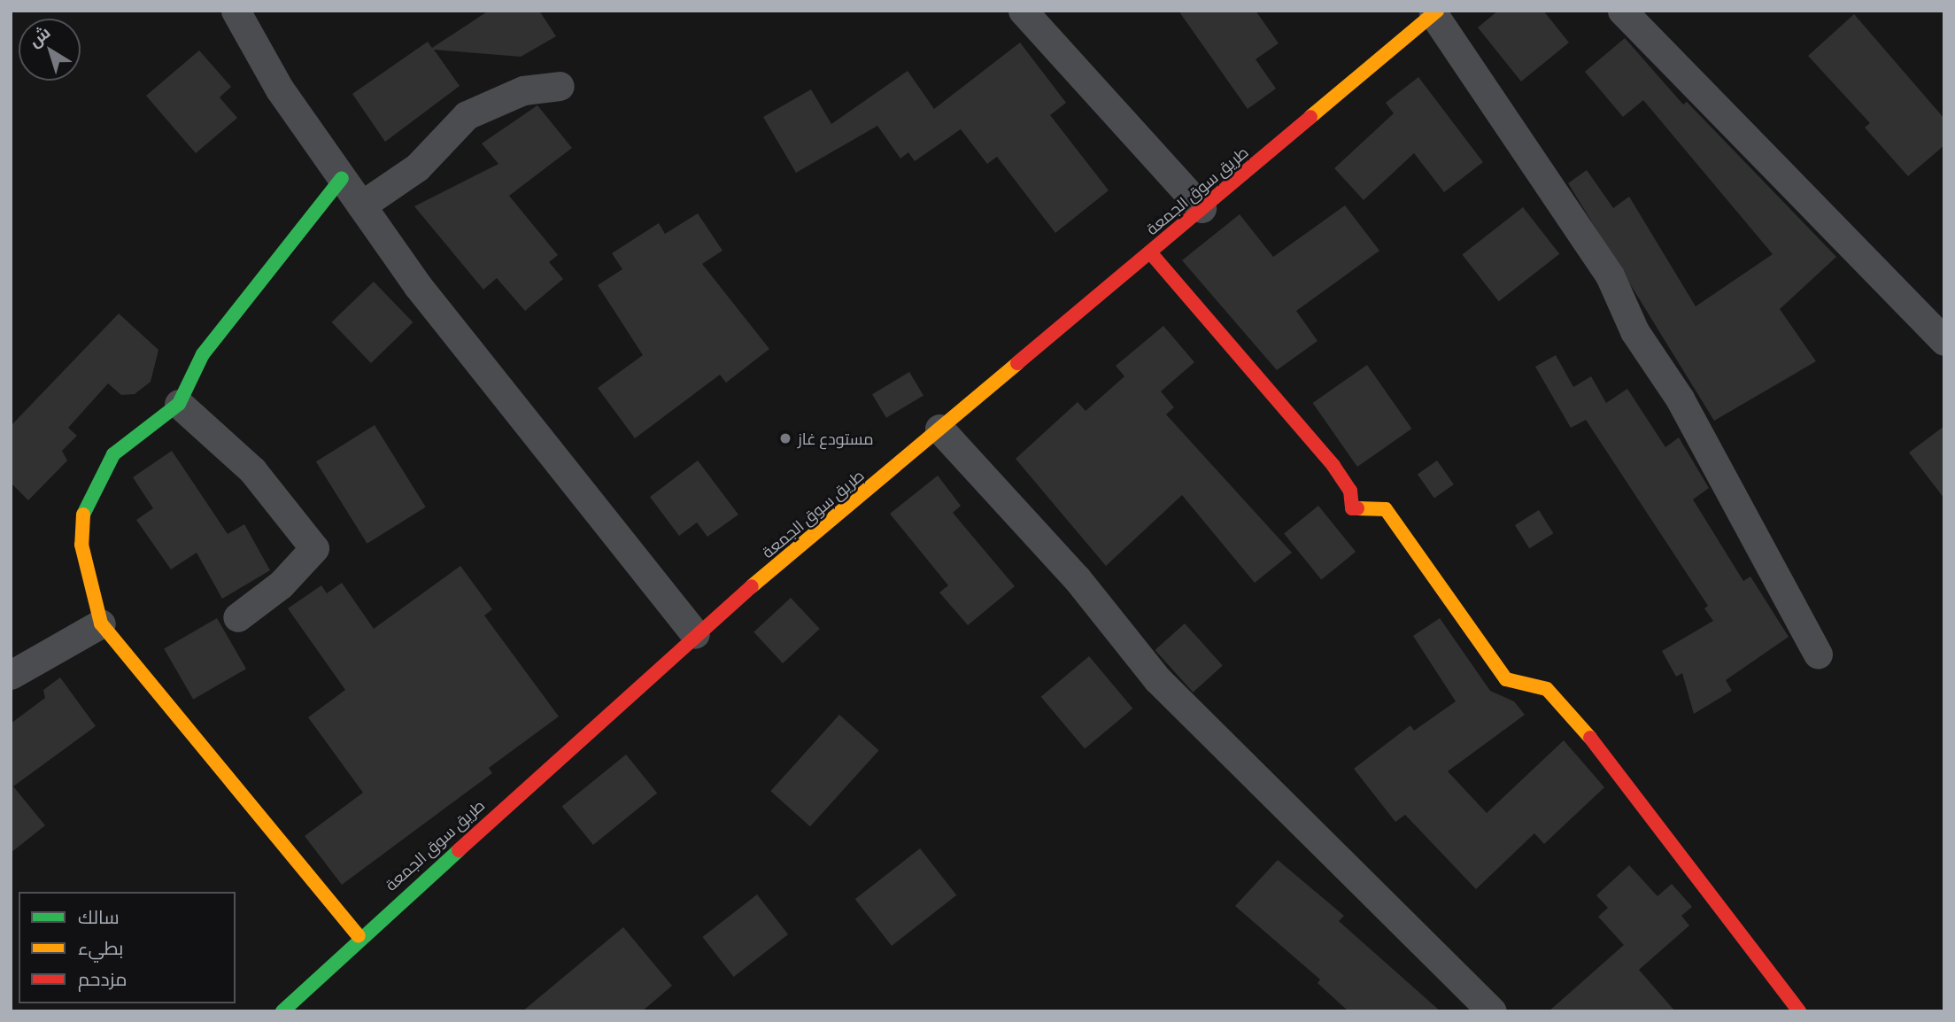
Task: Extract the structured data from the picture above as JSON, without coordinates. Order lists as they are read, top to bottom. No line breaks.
{"streets":{"street":["طريق سوق الجمعة"]},"places":["مستودع غاز"],"legend":["سالك","بطيء","مزدحم"],"north":"top left"}
